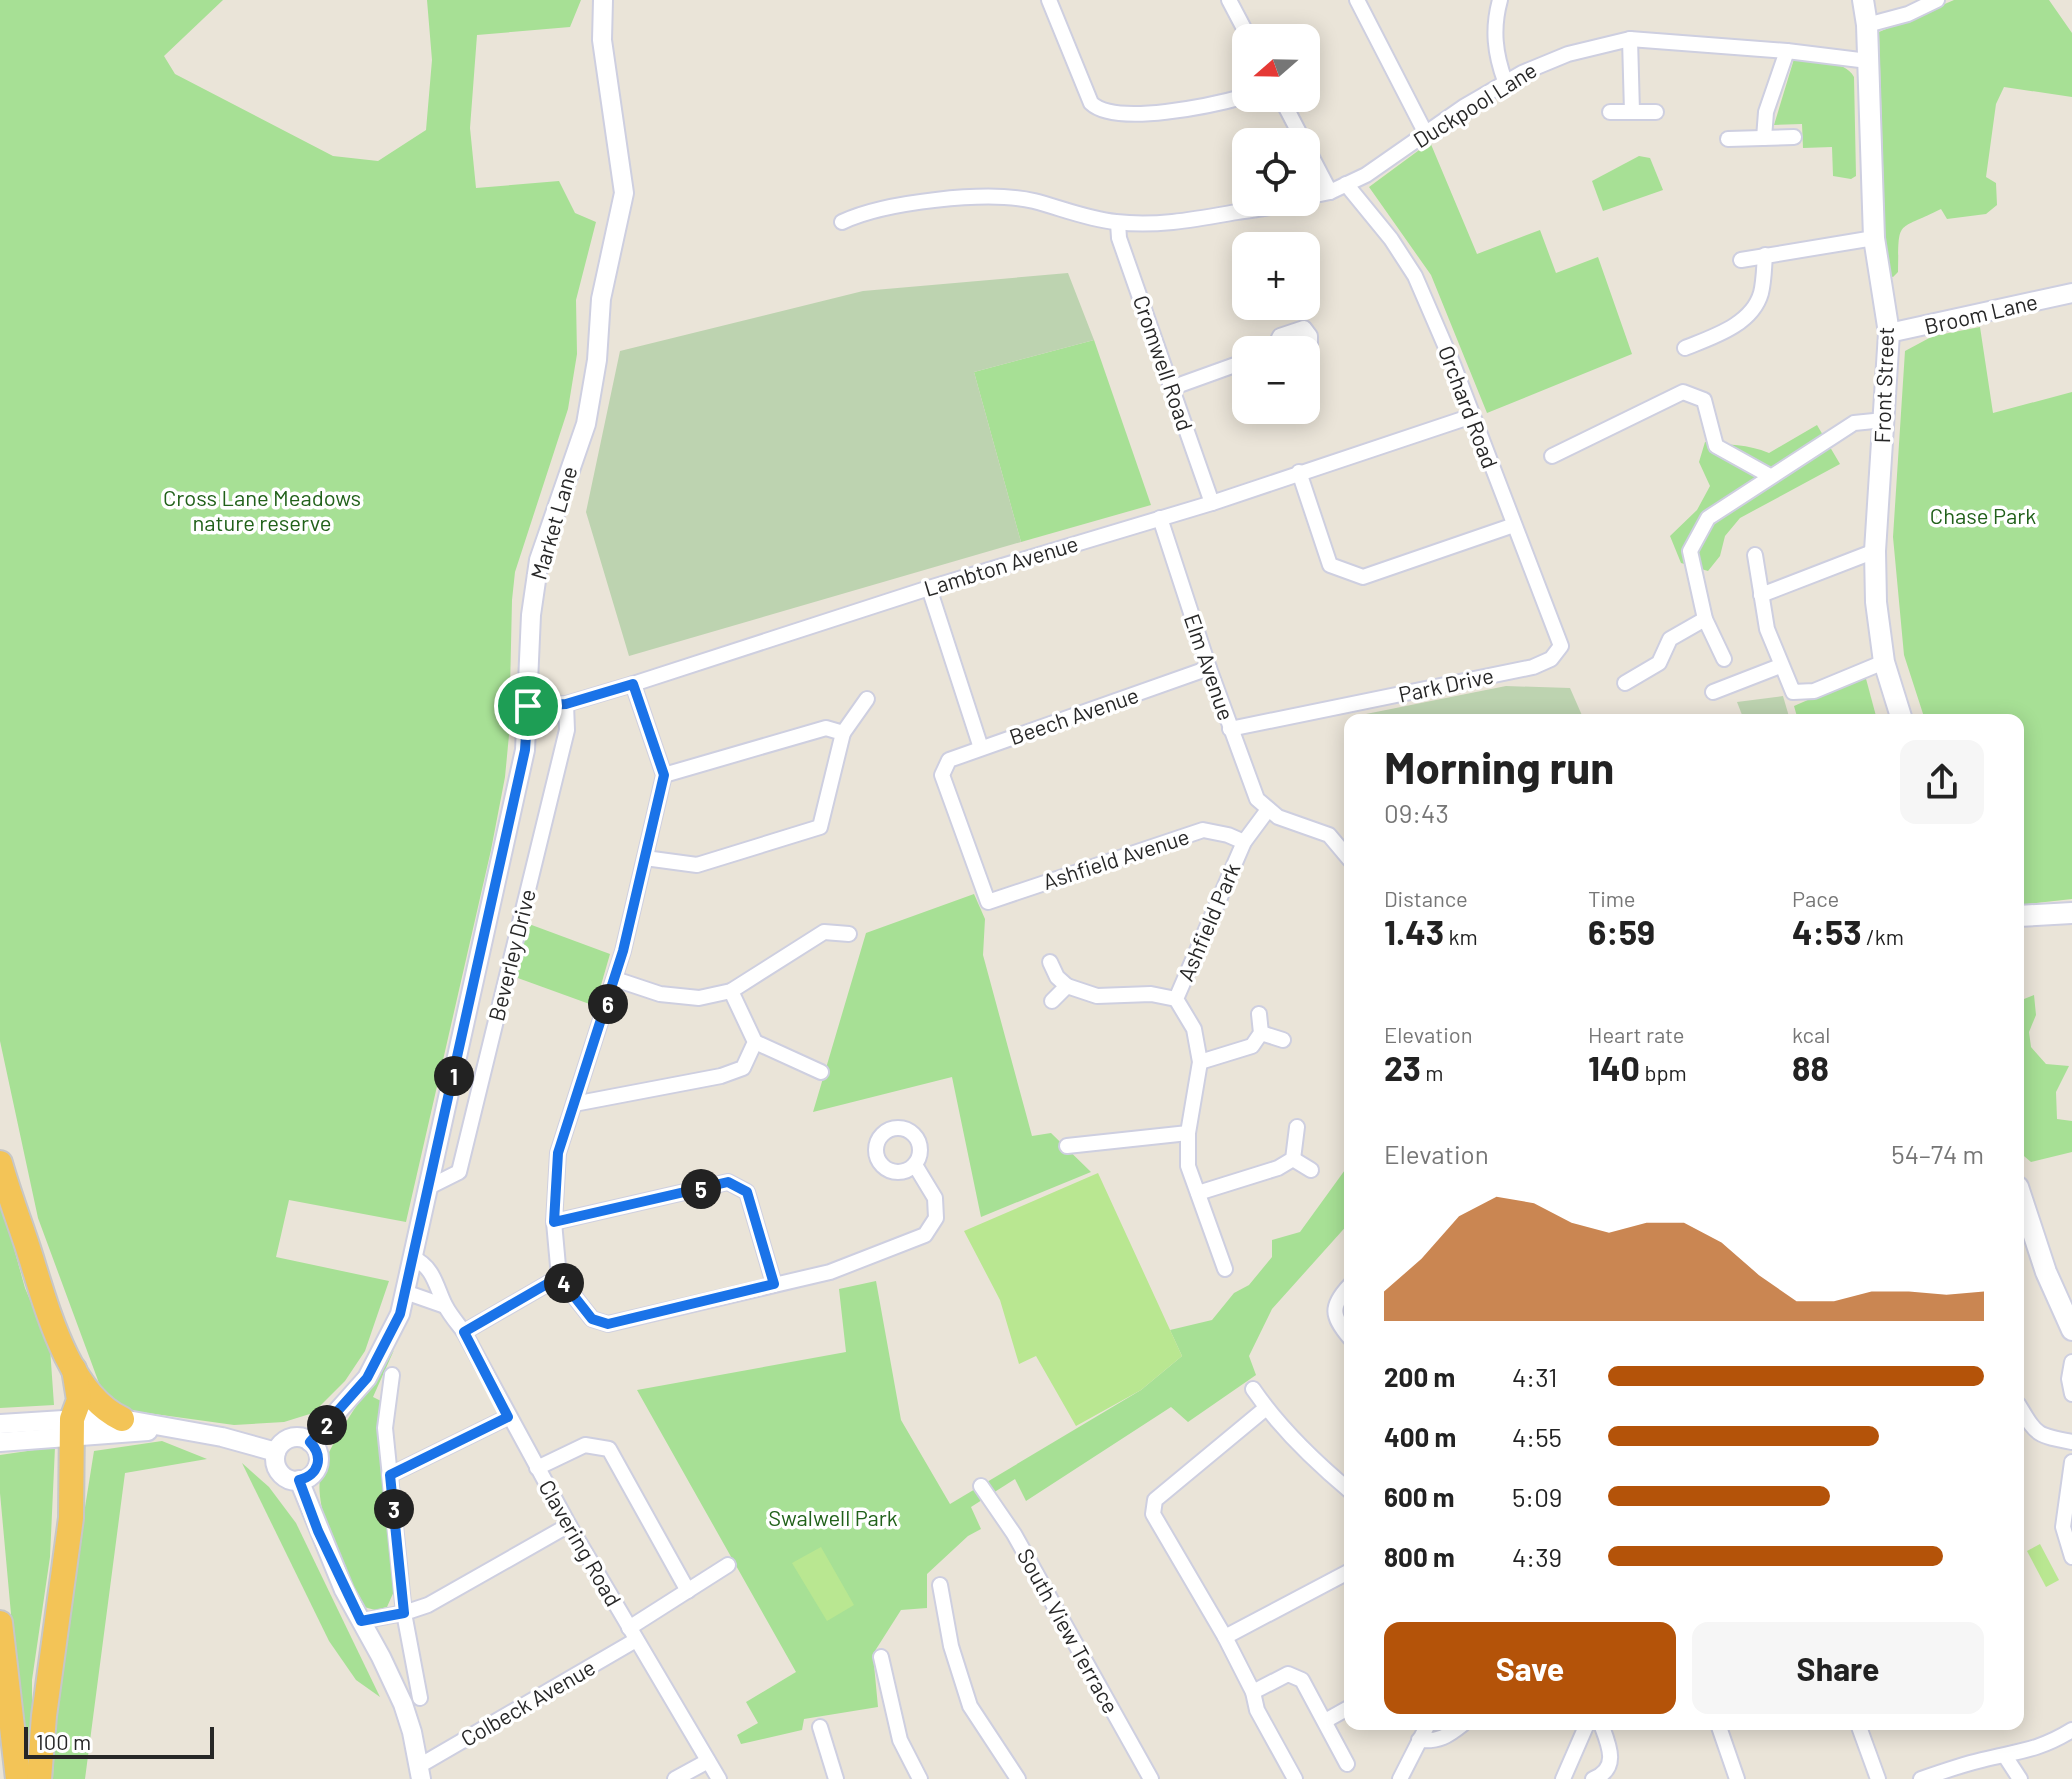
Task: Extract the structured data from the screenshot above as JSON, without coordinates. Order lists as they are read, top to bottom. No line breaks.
{"streets":{"main road":["Front Street"],"street":["Duckpool Lane","Broom Lane","Cromwell Road","Orchard Road","Market Lane","Lambton Avenue","Elm Avenue","Park Drive","Beech Avenue","Ashfield Avenue","Ashfield Park","Beverley Drive","Clavering Road","South View Terrace","Colbeck Avenue"]},"crossings":[["Duckpool Lane","Front Street"],["Duckpool Lane","Orchard Road"],["Broom Lane","Front Street"],["Cromwell Road","Lambton Avenue"],["Orchard Road","Lambton Avenue"],["Orchard Road","Park Drive"],["Market Lane","Lambton Avenue"],["Market Lane","Beverley Drive"],["Market Lane","Clavering Road"],["Lambton Avenue","Elm Avenue"],["Lambton Avenue","Beverley Drive"],["Elm Avenue","Park Drive"],["Elm Avenue","Beech Avenue"],["Elm Avenue","Ashfield Park"],["Beech Avenue","Ashfield Avenue"],["Ashfield Avenue","Ashfield Park"],["Clavering Road","Colbeck Avenue"]],"parks":["Cross Lane Meadows nature reserve","Chase Park","Swalwell Park"],"scale_bar":"100 m","north":"left","page":{"map_buttons":["+","−"],"heading":["Morning run","09:43"],"stats":[["Distance","1.43 km"],["Time","6:59"],["Pace","4:53 /km"],["Elevation","23 m"],["Heart rate","140 bpm"],["kcal","88"]],"pins":["6","1","5","4","2","3"],"chart":["Elevation","54–74 m"],"list":[{"name":"200 m","note":"4:31"},{"name":"400 m","note":"4:55"},{"name":"600 m","note":"5:09"},{"name":"800 m","note":"4:39"}],"buttons":["Save","Share"],"scale":"100 m"}}
